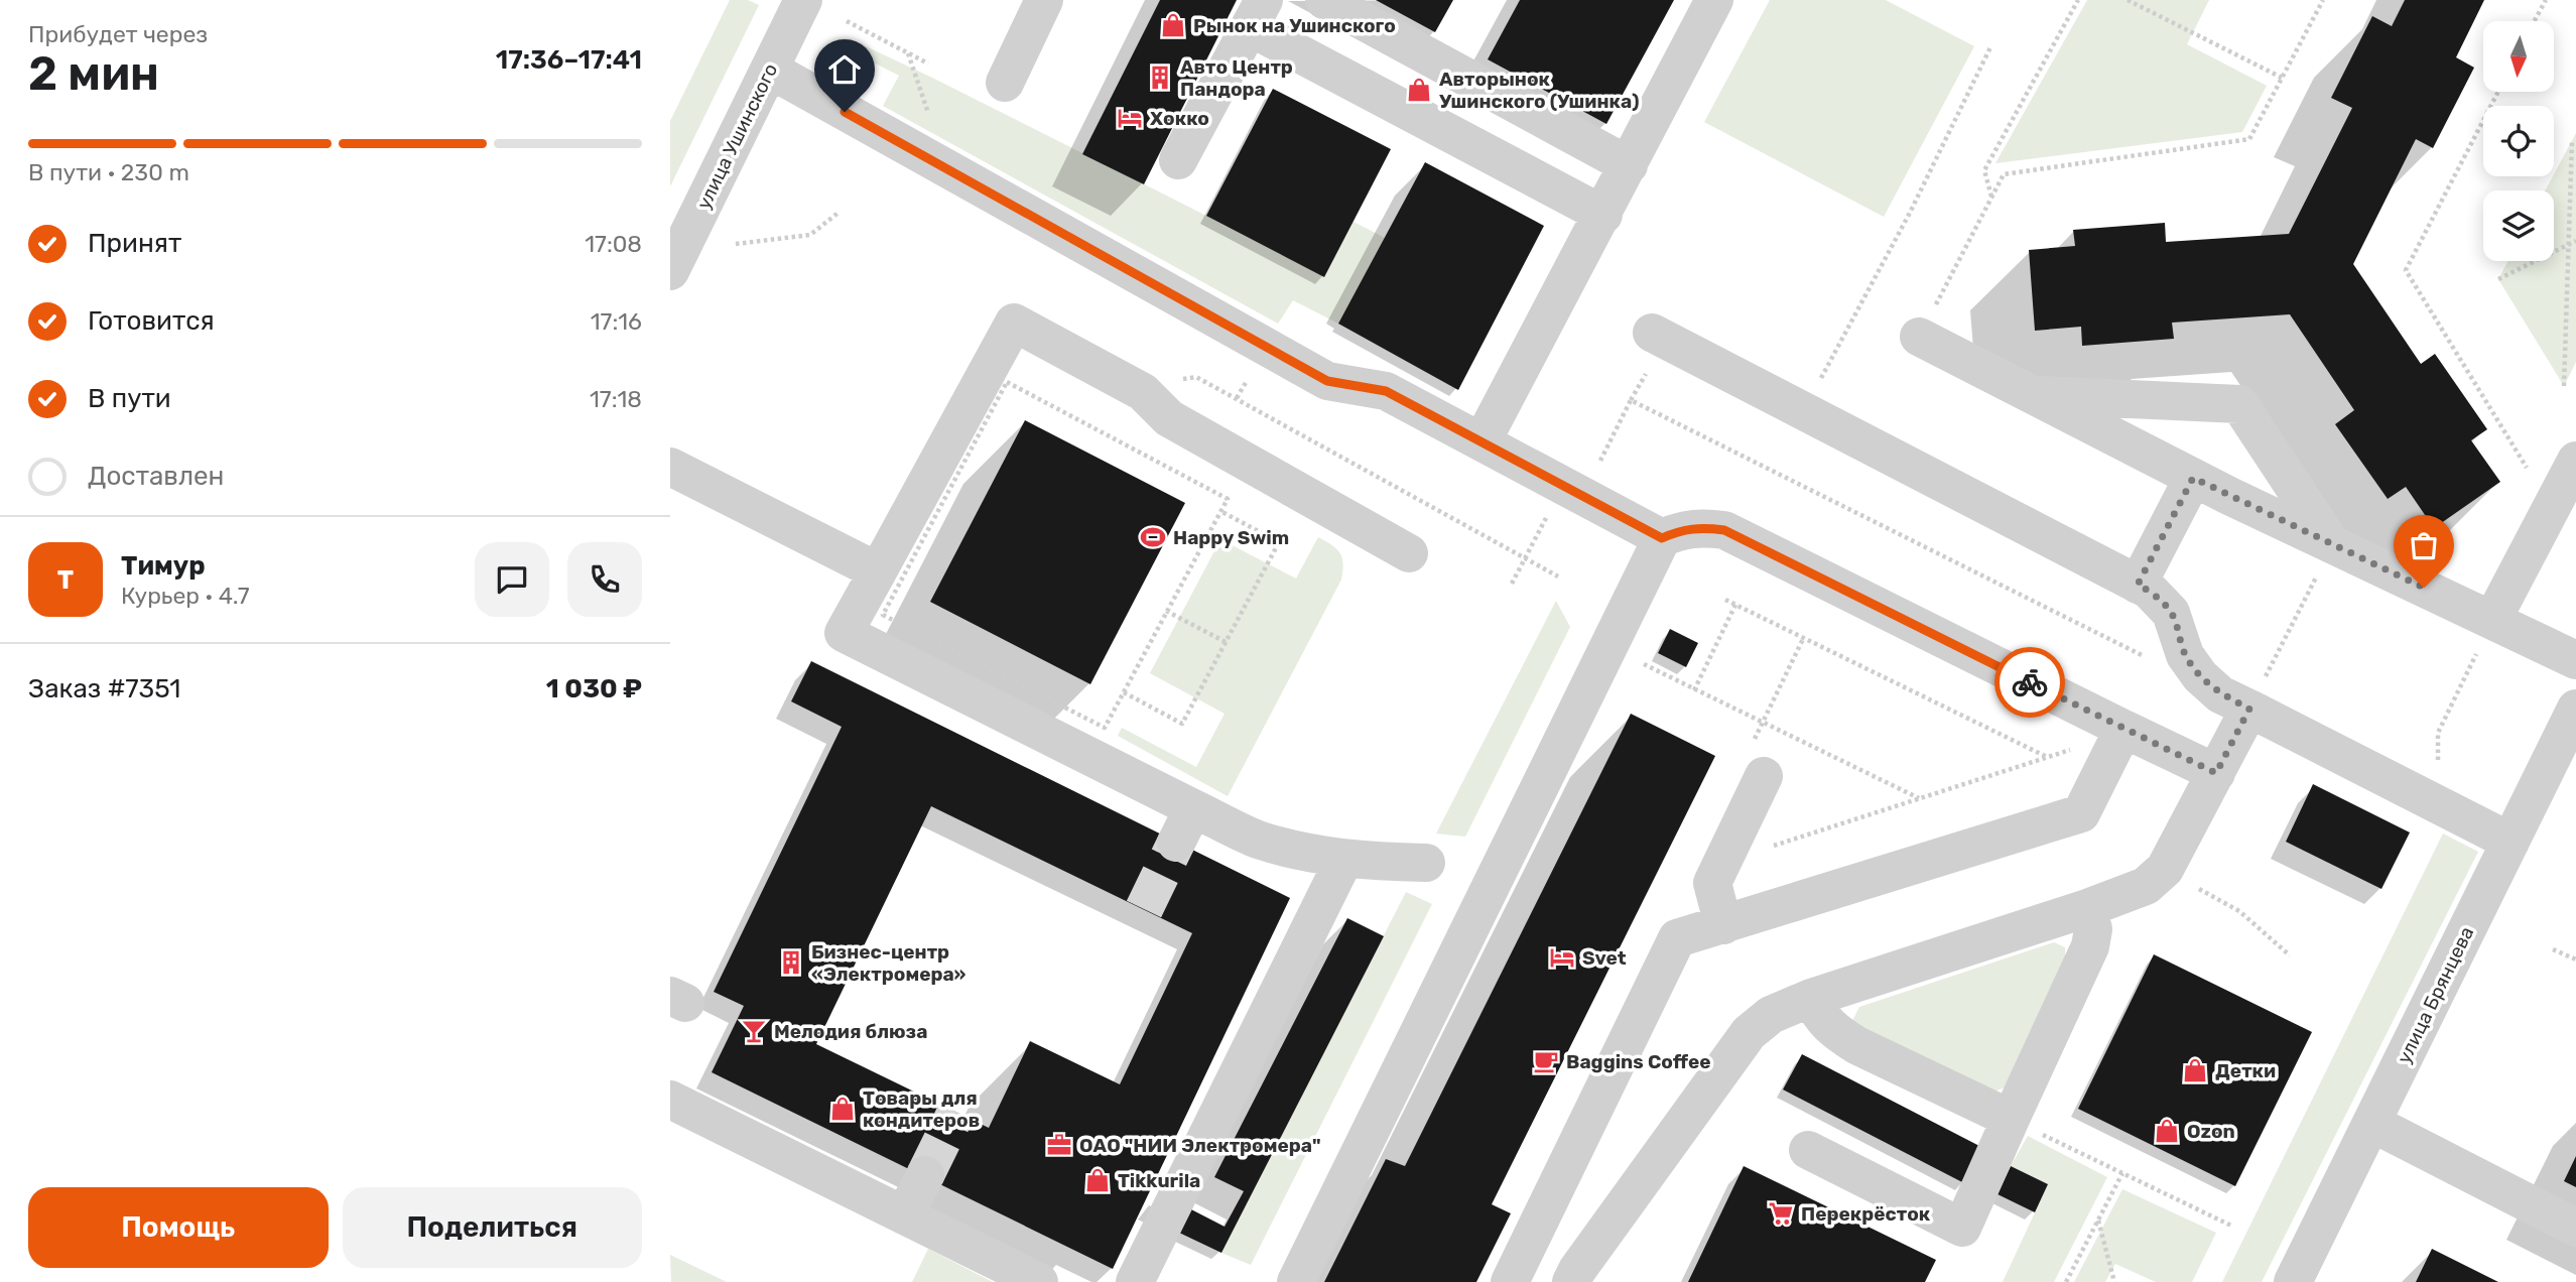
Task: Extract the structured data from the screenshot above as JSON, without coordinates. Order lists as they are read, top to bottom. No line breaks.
{"streets":{"street":["улица Ушинского","улица Брянцева"]},"places":{"shop":["Рынок на Ушинского","Авторынок Ушинского (Ушинка)","Детки","Товары для кондитеров","Ozon","Tikkurila"],"building":["Авто Центр Пандора","Бизнес-центр «Электромера»"],"hotel":["Хокко","Svet"],"sports":["Happy Swim"],"bar":["Мелодия блюза"],"cafe":["Baggins Coffee"],"office":["ОАО \"НИИ Электромера\""],"supermarket":["Перекрёсток"]},"north":"bottom","page":{"heading":["2 мин","Прибудет через","17:36–17:41"],"panel":["Тимур","Курьер · 4.7","Заказ #7351","1 030 ₽"],"bar":"В пути · 230 m","list":[["Принят","17:08"],["Готовится","17:16"],["В пути","17:18"],"Доставлен"],"round":"Т","buttons":["Помощь","Поделиться"]}}
